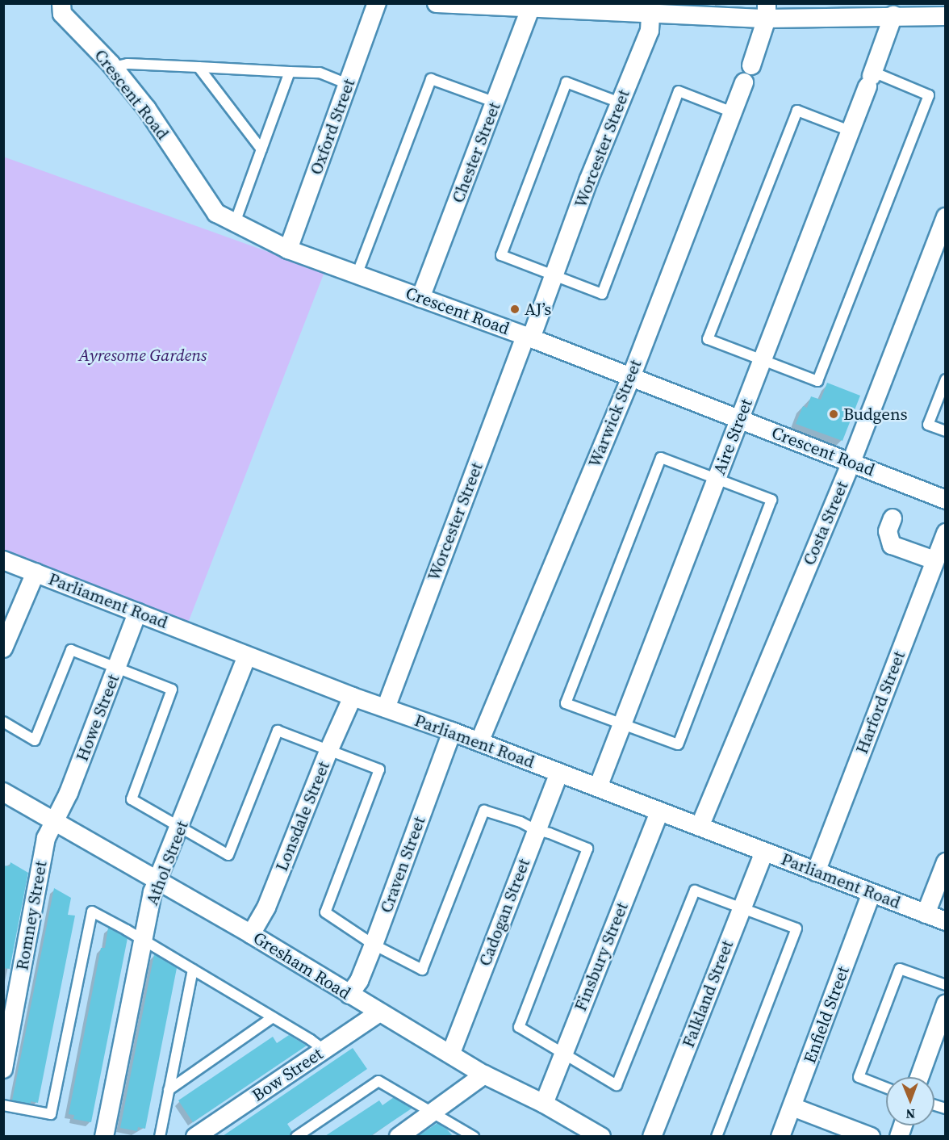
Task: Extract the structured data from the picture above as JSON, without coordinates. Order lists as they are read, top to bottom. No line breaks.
{"streets":{"street":["Crescent Road","Oxford Street","Worcester Street","Chester Street","Warwick Street","Aire Street","Costa Street","Parliament Road","Harford Street","Howe Street","Lonsdale Street","Athol Street","Craven Street","Cadogan Street","Romney Street","Finsbury Street","Gresham Road","Falkland Street","Enfield Street","Bow Street"]},"crossings":[["Crescent Road","Oxford Street"],["Crescent Road","Worcester Street"],["Crescent Road","Chester Street"],["Crescent Road","Warwick Street"],["Crescent Road","Aire Street"],["Crescent Road","Costa Street"],["Worcester Street","Parliament Road"],["Warwick Street","Parliament Road"],["Aire Street","Parliament Road"],["Costa Street","Parliament Road"],["Parliament Road","Harford Street"],["Parliament Road","Howe Street"],["Parliament Road","Lonsdale Street"],["Parliament Road","Athol Street"],["Parliament Road","Craven Street"],["Parliament Road","Cadogan Street"],["Parliament Road","Finsbury Street"],["Parliament Road","Falkland Street"],["Parliament Road","Enfield Street"],["Howe Street","Romney Street"],["Howe Street","Gresham Road"],["Lonsdale Street","Gresham Road"],["Athol Street","Gresham Road"],["Craven Street","Gresham Road"],["Cadogan Street","Gresham Road"],["Romney Street","Gresham Road"],["Finsbury Street","Gresham Road"],["Gresham Road","Bow Street"]],"parks":["Ayresome Gardens"],"places":["AJ’s","Budgens"],"north":"bottom"}
